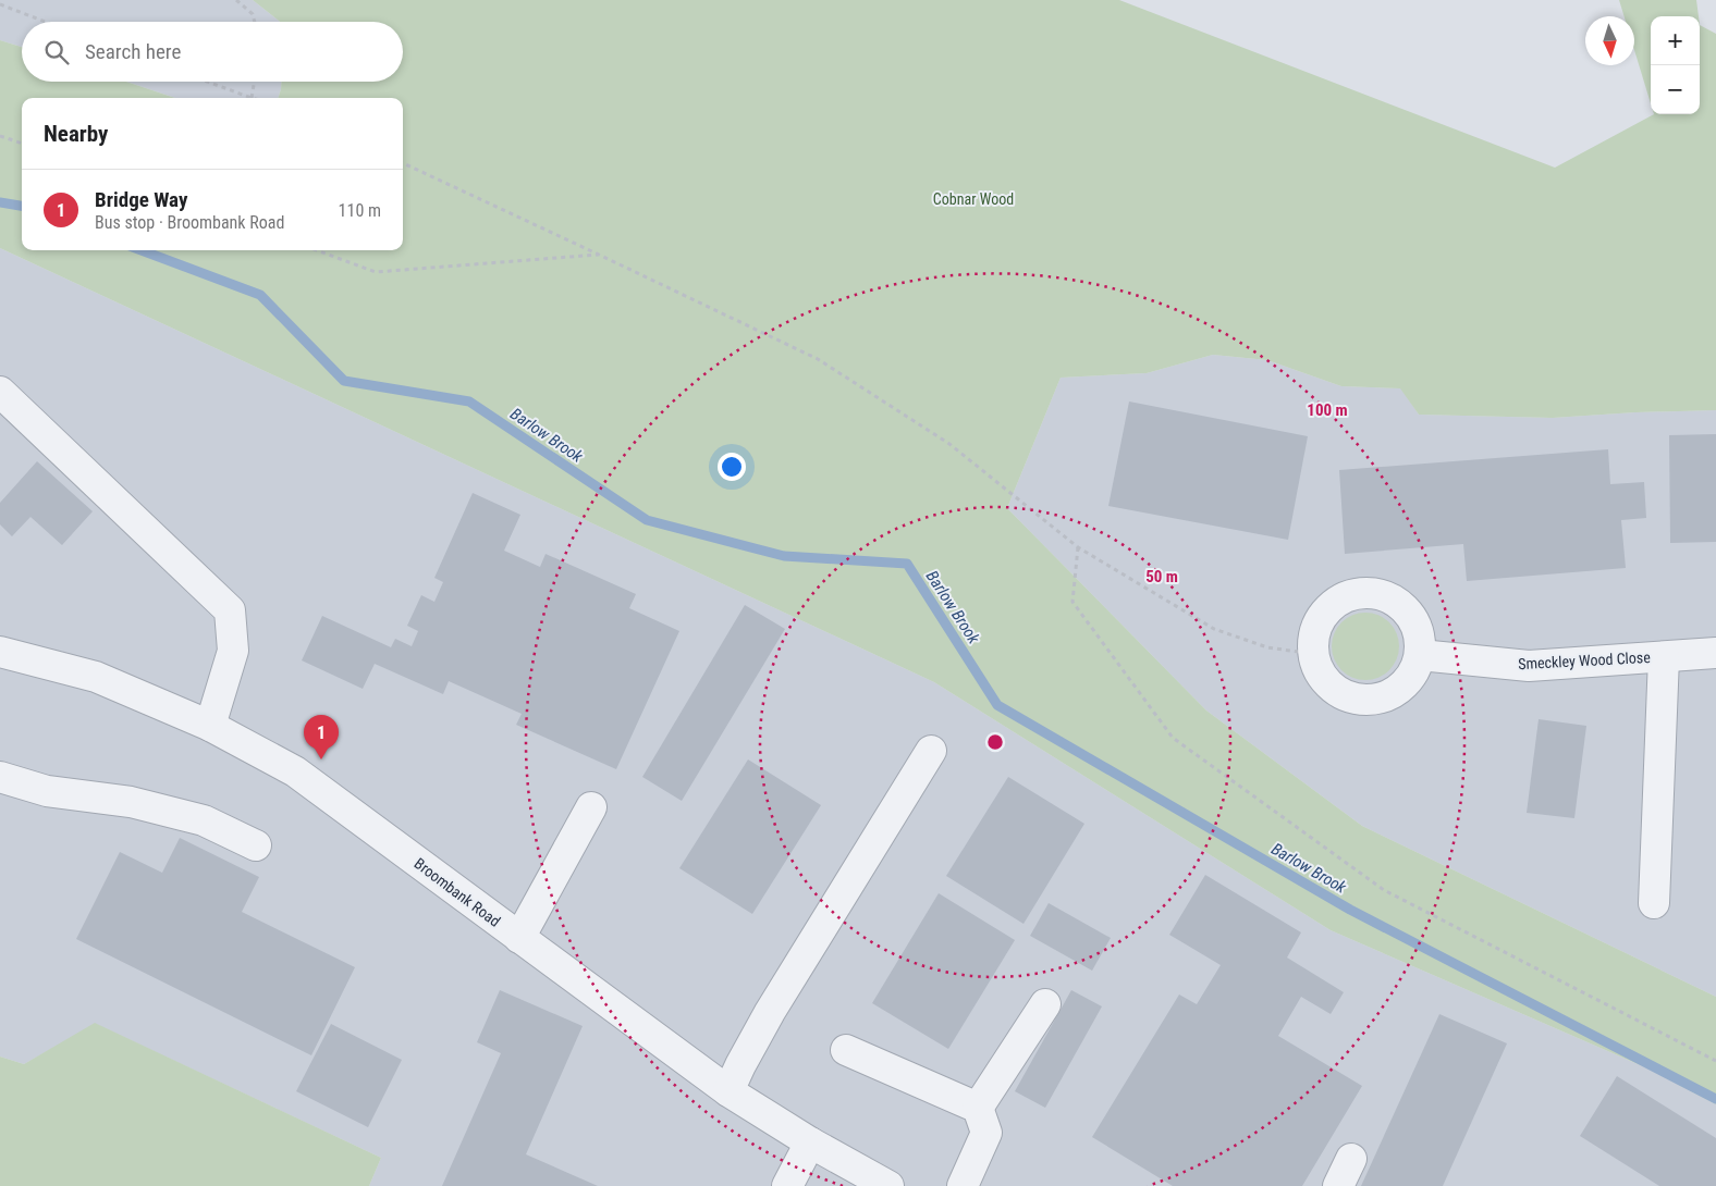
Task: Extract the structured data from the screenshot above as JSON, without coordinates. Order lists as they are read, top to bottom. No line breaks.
{"streets":{"street":["Smeckley Wood Close","Broombank Road"]},"water":["Barlow Brook"],"parks":["Cobnar Wood"],"north":"bottom","page":{"map_buttons":["+","−"],"search":"Search here","heading":"Nearby","list":[{"mark":"1","name":"Bridge Way","note":"Bus stop · Broombank Road","value":"110 m"}],"pins":"1"},"rings":["100 m","50 m"]}
